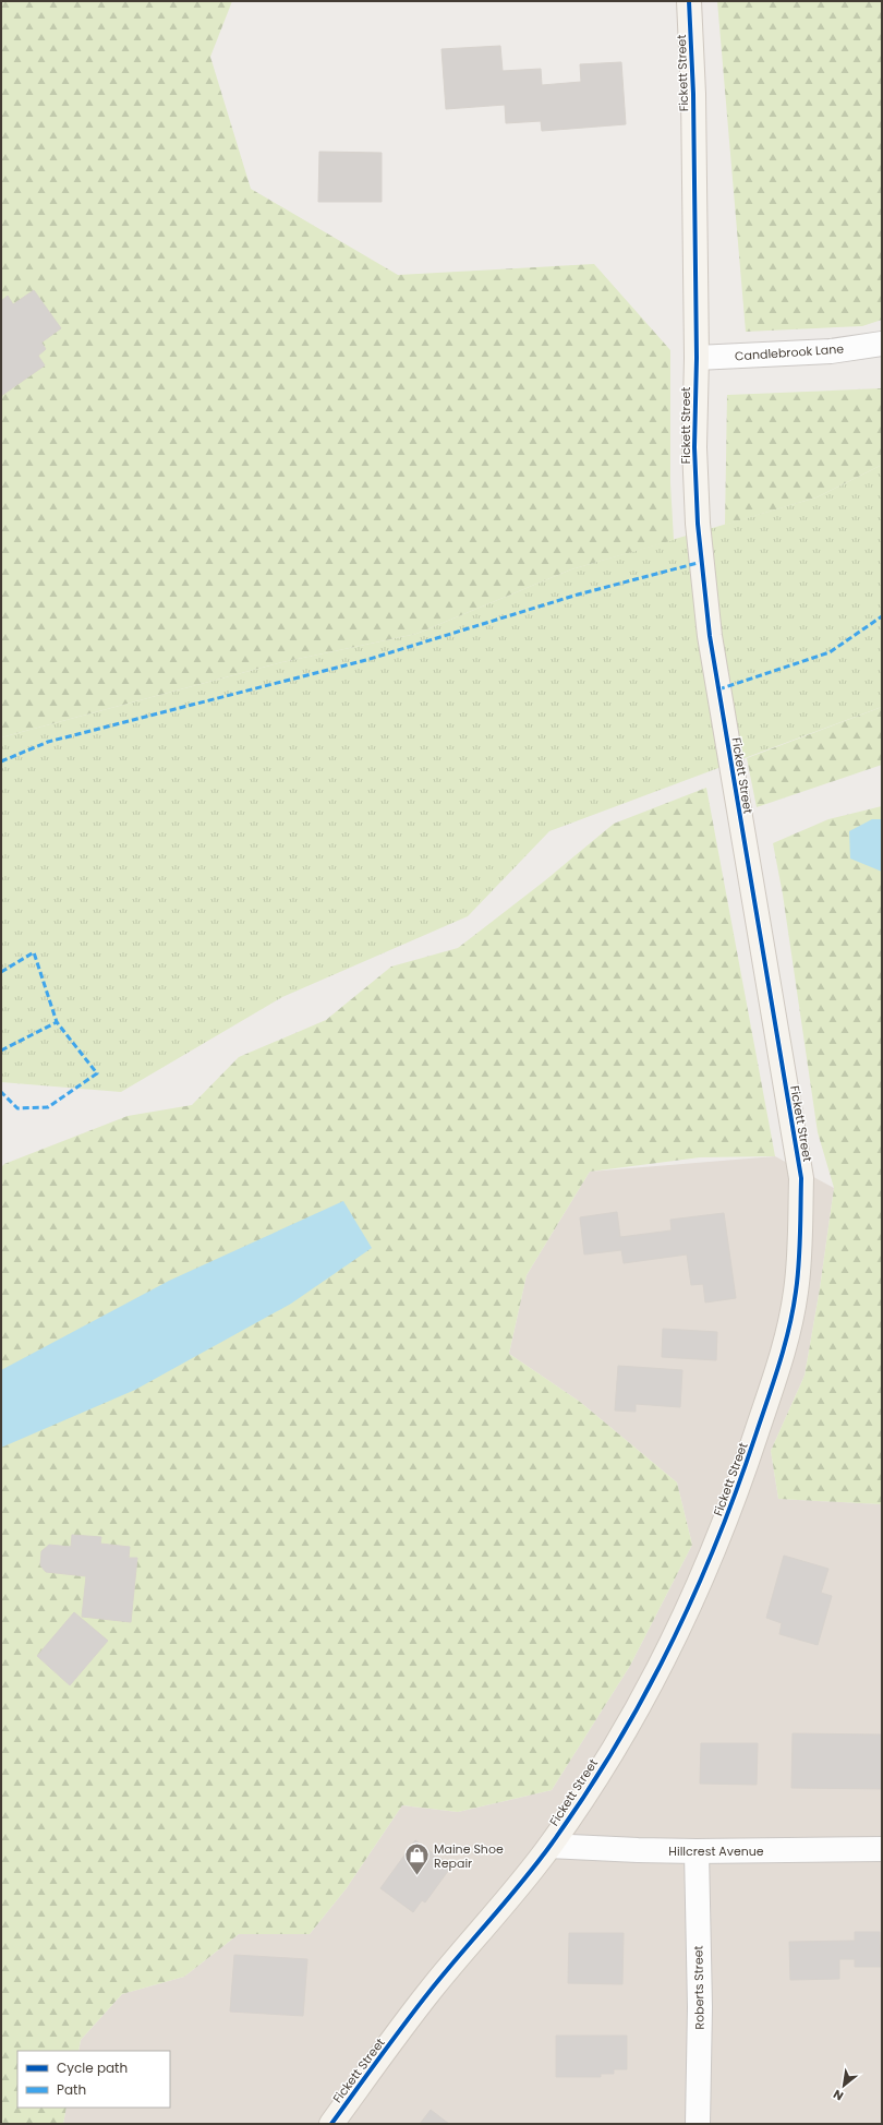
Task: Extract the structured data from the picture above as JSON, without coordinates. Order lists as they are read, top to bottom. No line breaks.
{"streets":{"street":["Fickett Street","Candlebrook Lane","Hillcrest Avenue","Roberts Street"]},"crossings":[["Fickett Street","Candlebrook Lane"],["Fickett Street","Hillcrest Avenue"],["Hillcrest Avenue","Roberts Street"]],"places":{"shop":["Maine Shoe Repair"]},"legend":["Cycle path","Path"],"north":"bottom left"}
